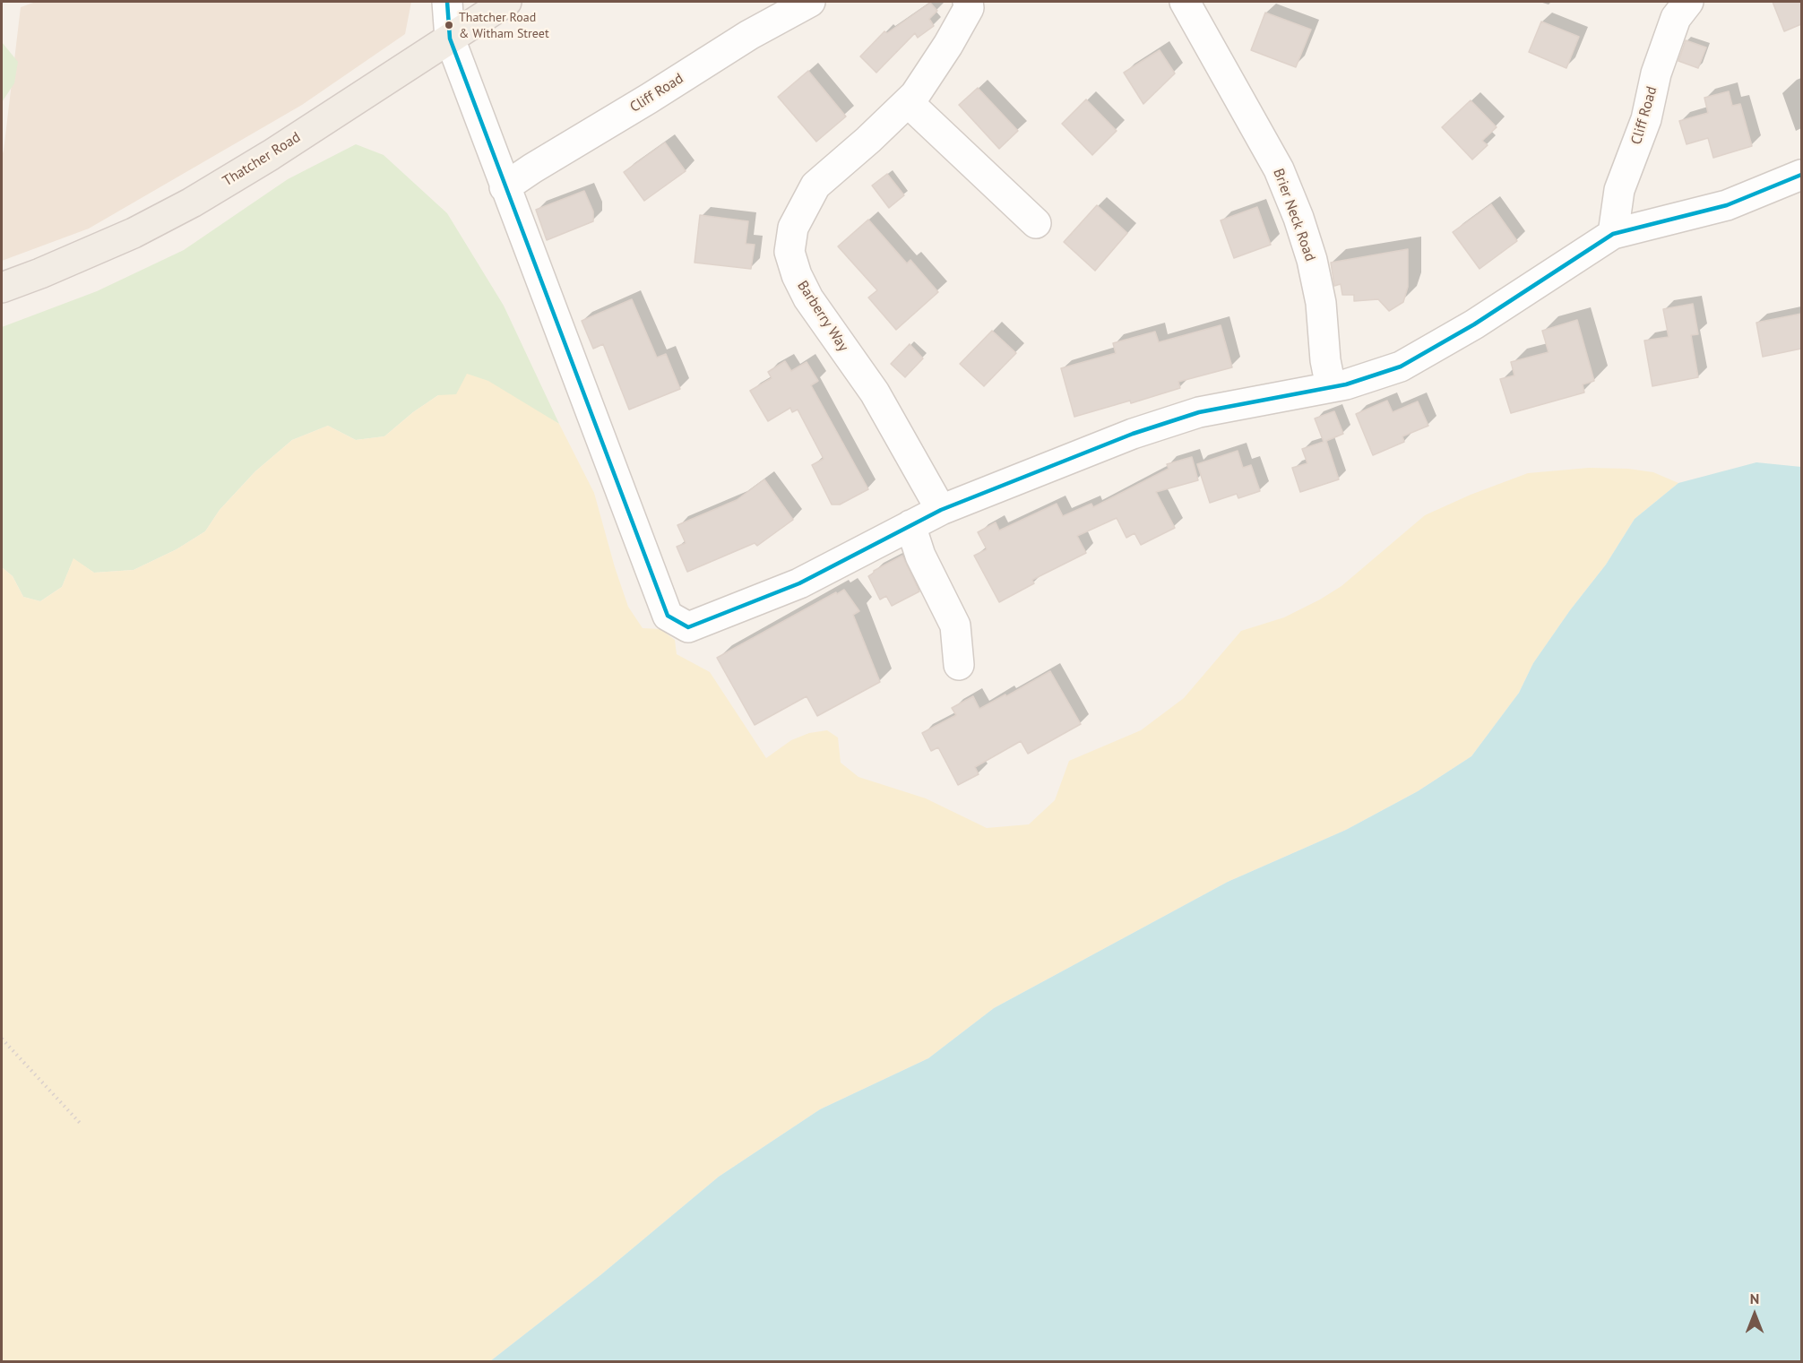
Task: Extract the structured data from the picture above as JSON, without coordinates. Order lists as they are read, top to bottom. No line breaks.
{"streets":{"main road":["Thatcher Road"],"street":["Cliff Road","Brier Neck Road","Barberry Way"]},"places":["Thatcher Road & Witham Street"],"north":"top"}
